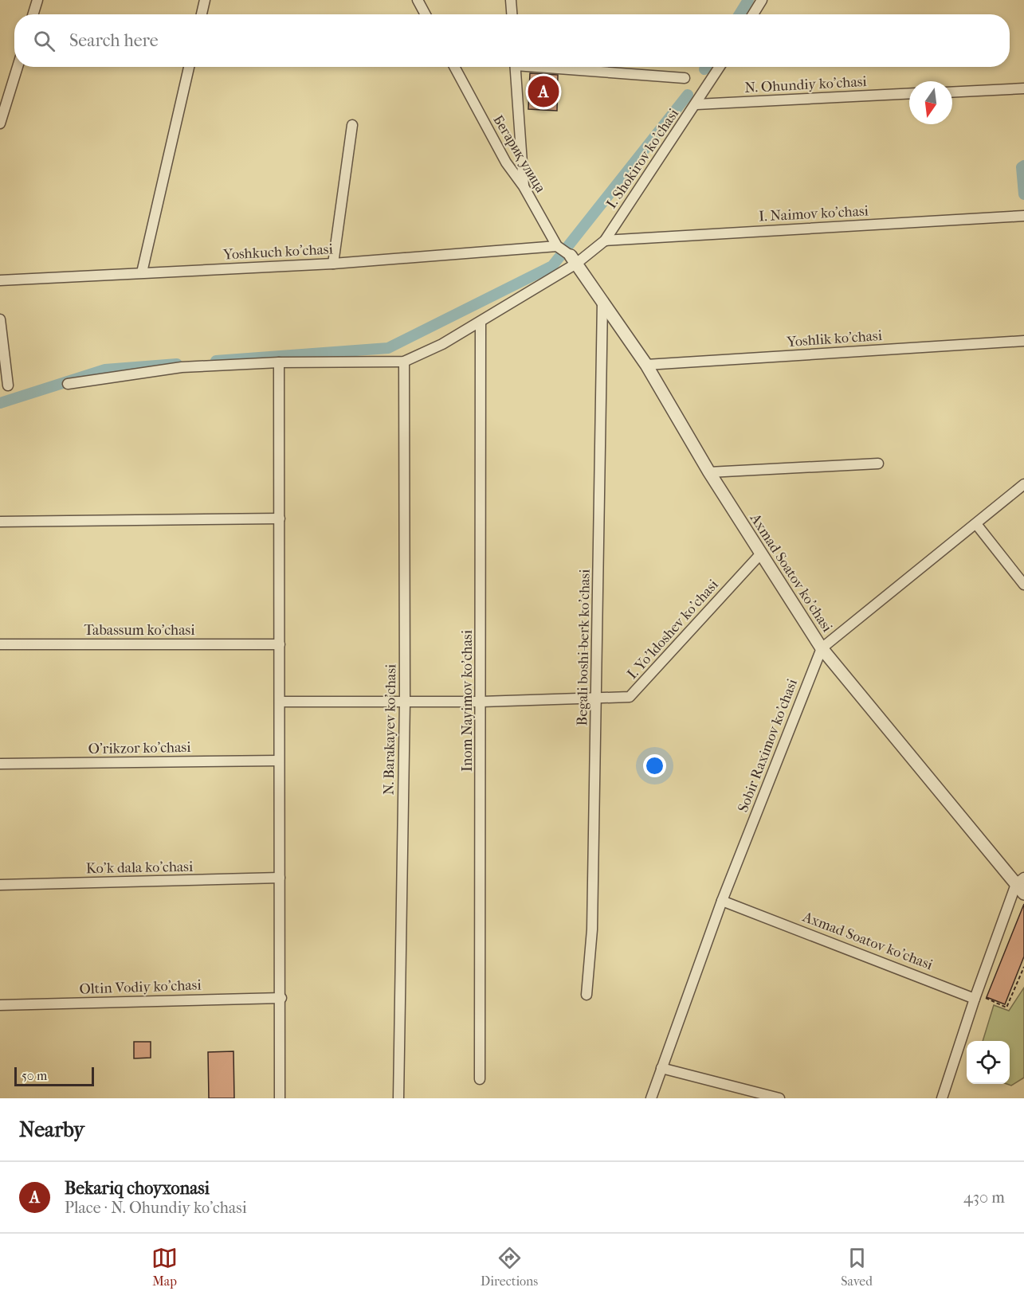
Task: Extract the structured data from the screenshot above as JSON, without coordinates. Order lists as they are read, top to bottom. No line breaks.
{"streets":{"street":["N. Ohundiy ko'chasi","Бегариқ улица","I. Shokirov ko'chasi","I. Naimov ko'chasi","Yoshkuch ko'chasi","Yoshlik ko'chasi","Axmad Soatov ko'chasi","I. Yo'ldoshev ko'chasi","Tabassum ko'chasi","Begali boshi-berk ko'chasi","Inom Nayimov ko'chasi","N. Barakayev ko'chasi","Sobir Raximov ko'chasi","O'rikzor ko'chasi","Ko'k dala ko'chasi","Oltin Vodiy ko'chasi"]},"crossings":[["N. Ohundiy ko'chasi","I. Shokirov ko'chasi"],["Бегариқ улица","I. Shokirov ko'chasi"],["Бегариқ улица","Yoshkuch ko'chasi"],["Бегариқ улица","Axmad Soatov ko'chasi"],["I. Shokirov ko'chasi","I. Naimov ko'chasi"],["I. Shokirov ko'chasi","Yoshkuch ko'chasi"],["I. Shokirov ko'chasi","Axmad Soatov ko'chasi"],["I. Shokirov ko'chasi","Inom Nayimov ko'chasi"],["I. Shokirov ko'chasi","N. Barakayev ko'chasi"],["Yoshkuch ko'chasi","Axmad Soatov ko'chasi"],["Yoshlik ko'chasi","Axmad Soatov ko'chasi"],["Axmad Soatov ko'chasi","I. Yo'ldoshev ko'chasi"],["Axmad Soatov ko'chasi","Begali boshi-berk ko'chasi"],["Axmad Soatov ko'chasi","Sobir Raximov ko'chasi"],["I. Yo'ldoshev ko'chasi","Begali boshi-berk ko'chasi"],["I. Yo'ldoshev ko'chasi","Inom Nayimov ko'chasi"],["I. Yo'ldoshev ko'chasi","N. Barakayev ko'chasi"]],"scale_bar":"50 m","north":"bottom","page":{"search":"Search here","pins":"A","scale":"50 m","heading":"Nearby","list":[{"mark":"A","name":"Bekariq choyxonasi","note":"Place · N. Ohundiy ko'chasi","value":"430 m"}],"nav":["Map","Directions","Saved"]}}
